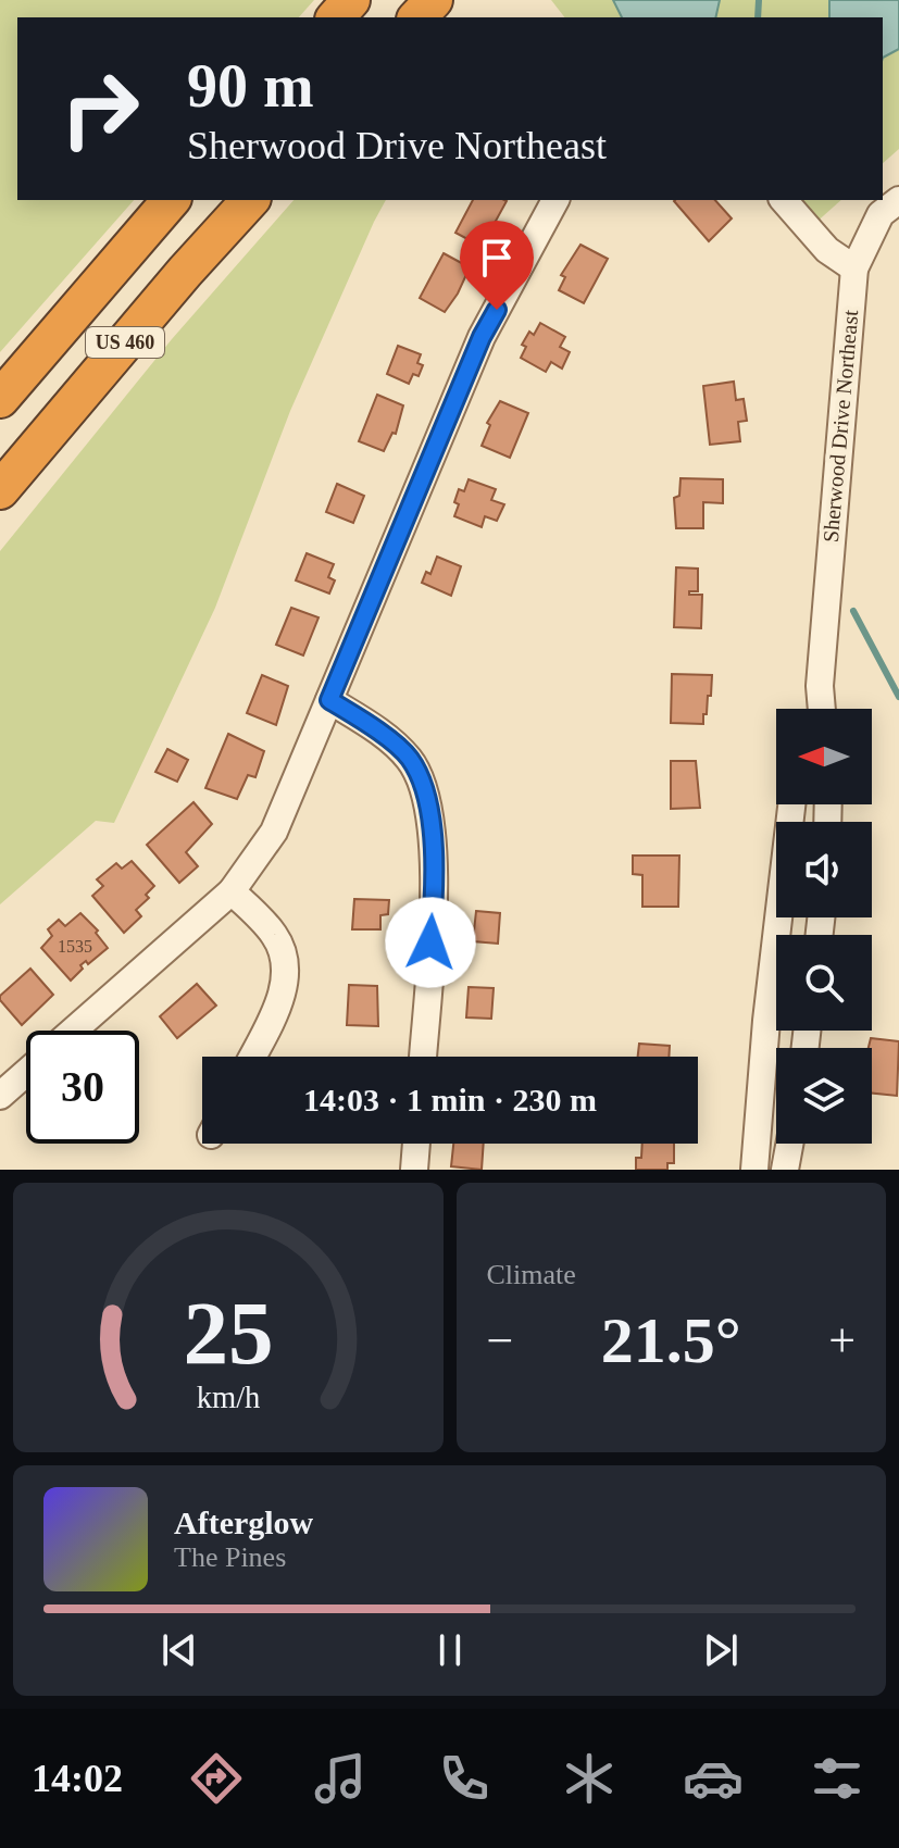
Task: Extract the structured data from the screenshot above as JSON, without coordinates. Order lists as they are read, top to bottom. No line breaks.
{"streets":{"highway":["US 460"],"street":["Sherwood Drive Northeast"]},"house_numbers":["1535"],"north":"left","page":{"turn":["90 m","Sherwood Drive Northeast"],"limit":"30","trip":"14:03 · 1 min · 230 m","tile":"Climate","heat":["−","21.5°","+"],"song":["Afterglow","The Pines"],"tabs":"14:02","gauge":["25","km/h"]}}
